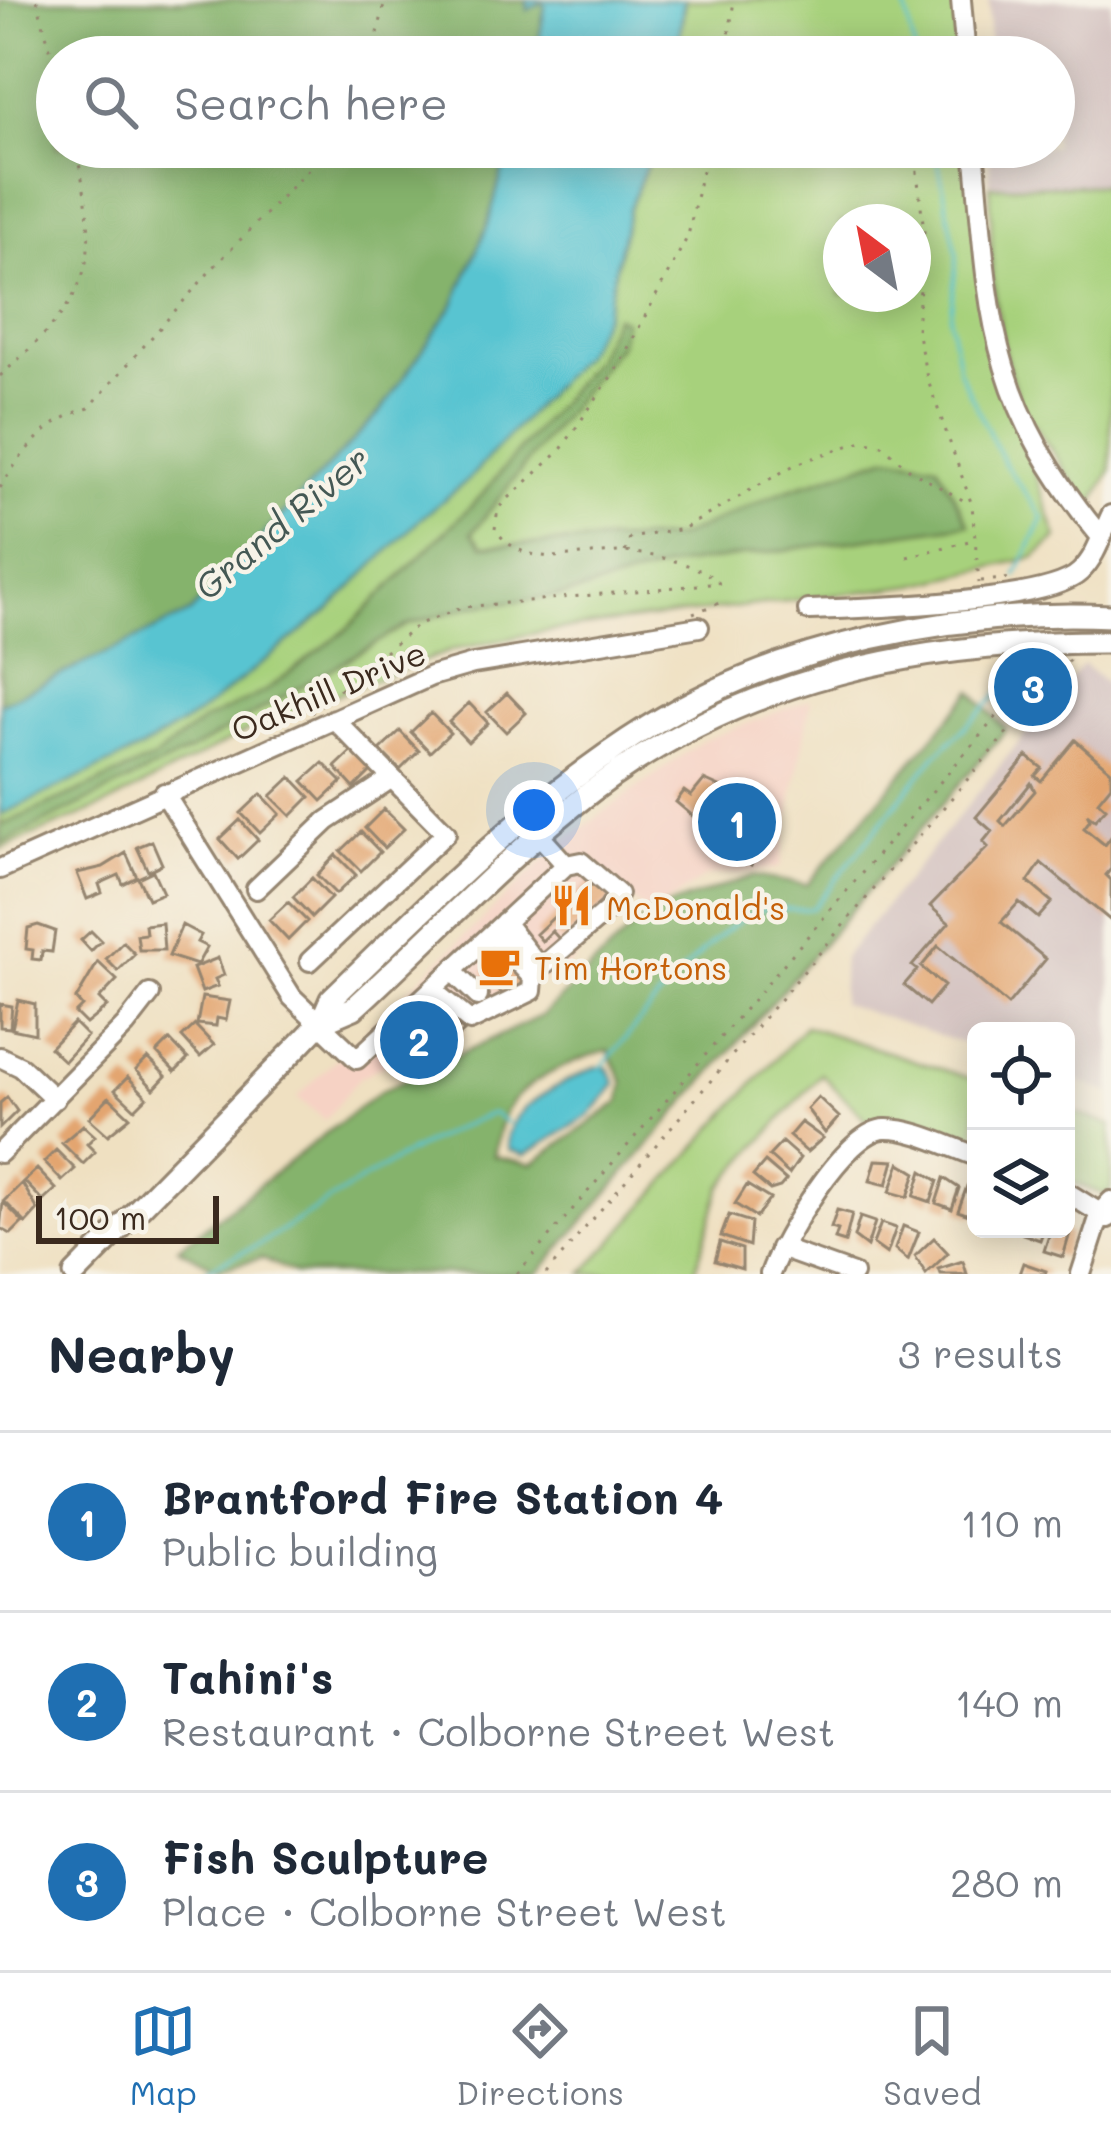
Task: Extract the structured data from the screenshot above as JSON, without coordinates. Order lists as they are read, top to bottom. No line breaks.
{"streets":{"street":["Oakhill Drive"]},"water":["Grand River"],"places":{"restaurant":["McDonald's"],"cafe":["Tim Hortons"]},"scale_bar":"100 m","north":"top left","page":{"search":"Search here","pins":["3","1","2"],"scale":"100 m","heading":["Nearby","3 results"],"list":[{"mark":"1","name":"Brantford Fire Station 4","note":"Public building","value":"110 m"},{"mark":"2","name":"Tahini's","note":"Restaurant · Colborne Street West","value":"140 m"},{"mark":"3","name":"Fish Sculpture","note":"Place · Colborne Street West","value":"280 m"}],"nav":["Map","Directions","Saved"]}}
